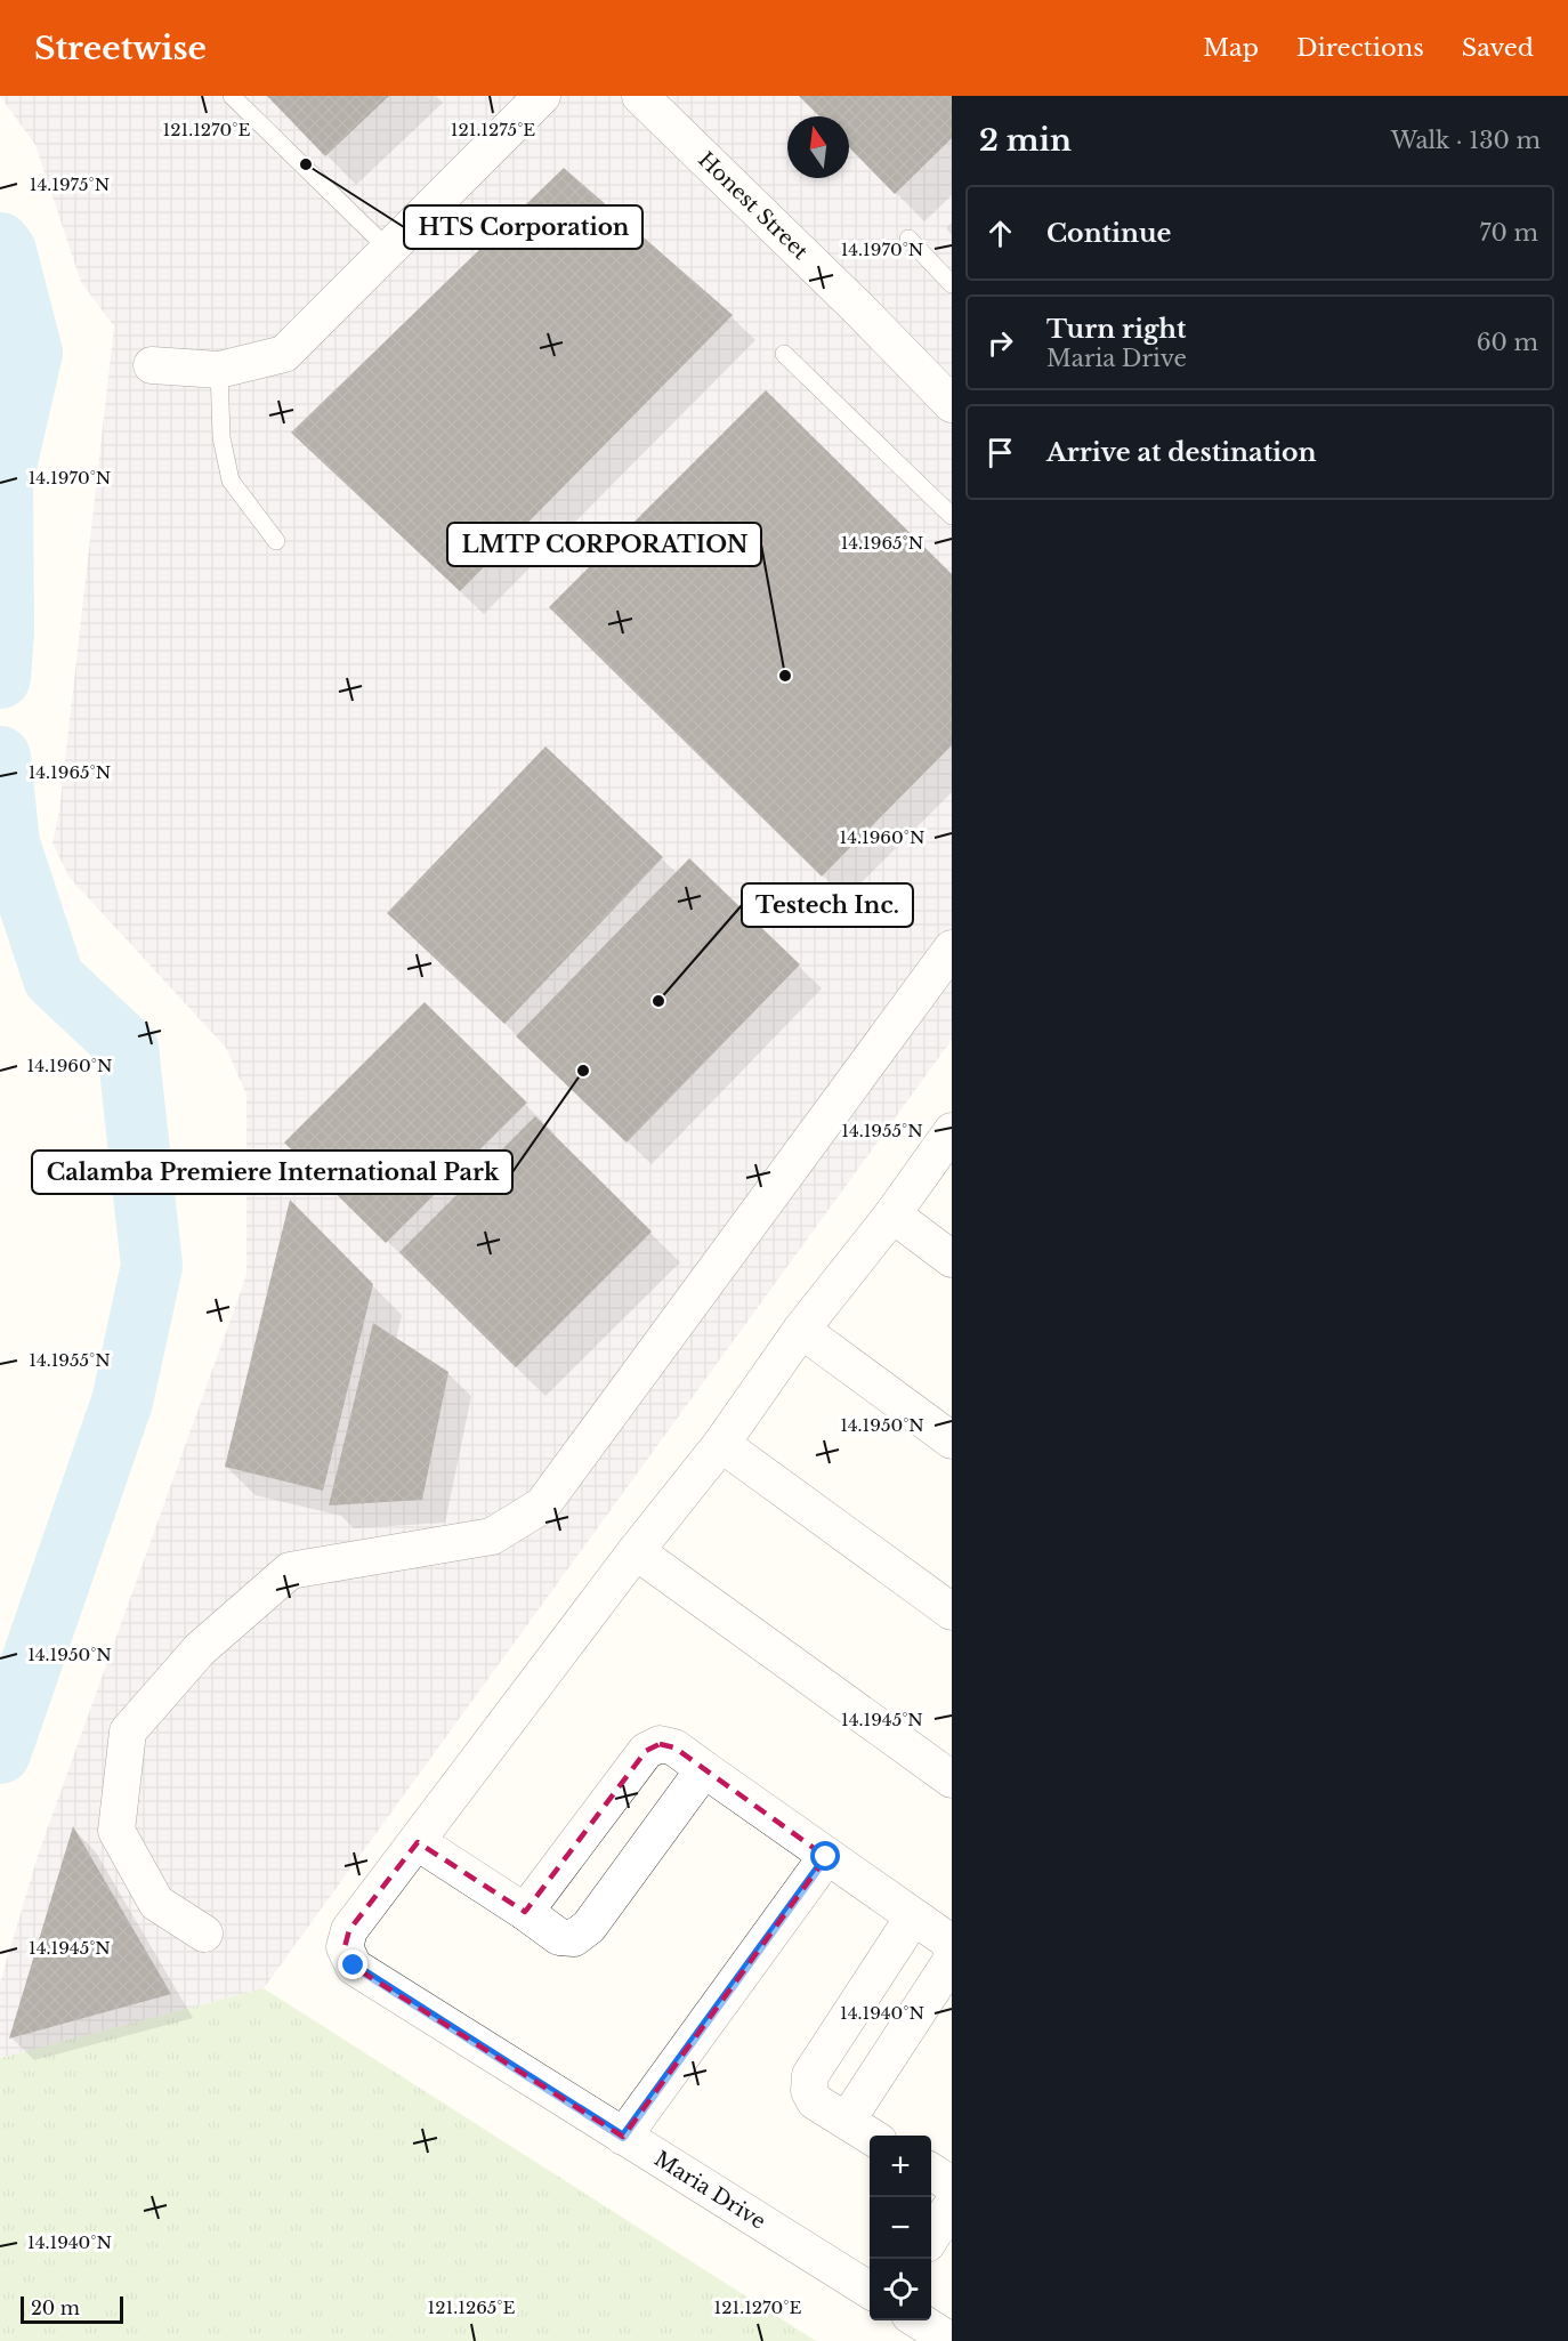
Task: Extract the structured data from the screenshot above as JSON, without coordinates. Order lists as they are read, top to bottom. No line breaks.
{"streets":{"street":["Honest Street","Maria Drive"]},"places":["HTS Corporation","LMTP CORPORATION","Testech Inc.","Calamba Premiere International Park"],"scale_bar":"20 m","north":"top","page":{"header":"Streetwise","nav":["Map","Directions","Saved"],"heading":["2 min","Walk · 130 m"],"list":[["Continue","70 m"],["Turn right","Maria Drive","60 m"],"Arrive at destination"],"map_buttons":["+","−"],"scale":"20 m"},"coordinates":["121.1275°E","121.1270°E","14.1975°N","14.1970°N","14.1965°N","14.1960°N","14.1955°N","14.1950°N","14.1945°N","14.1940°N","121.1265°E"]}
